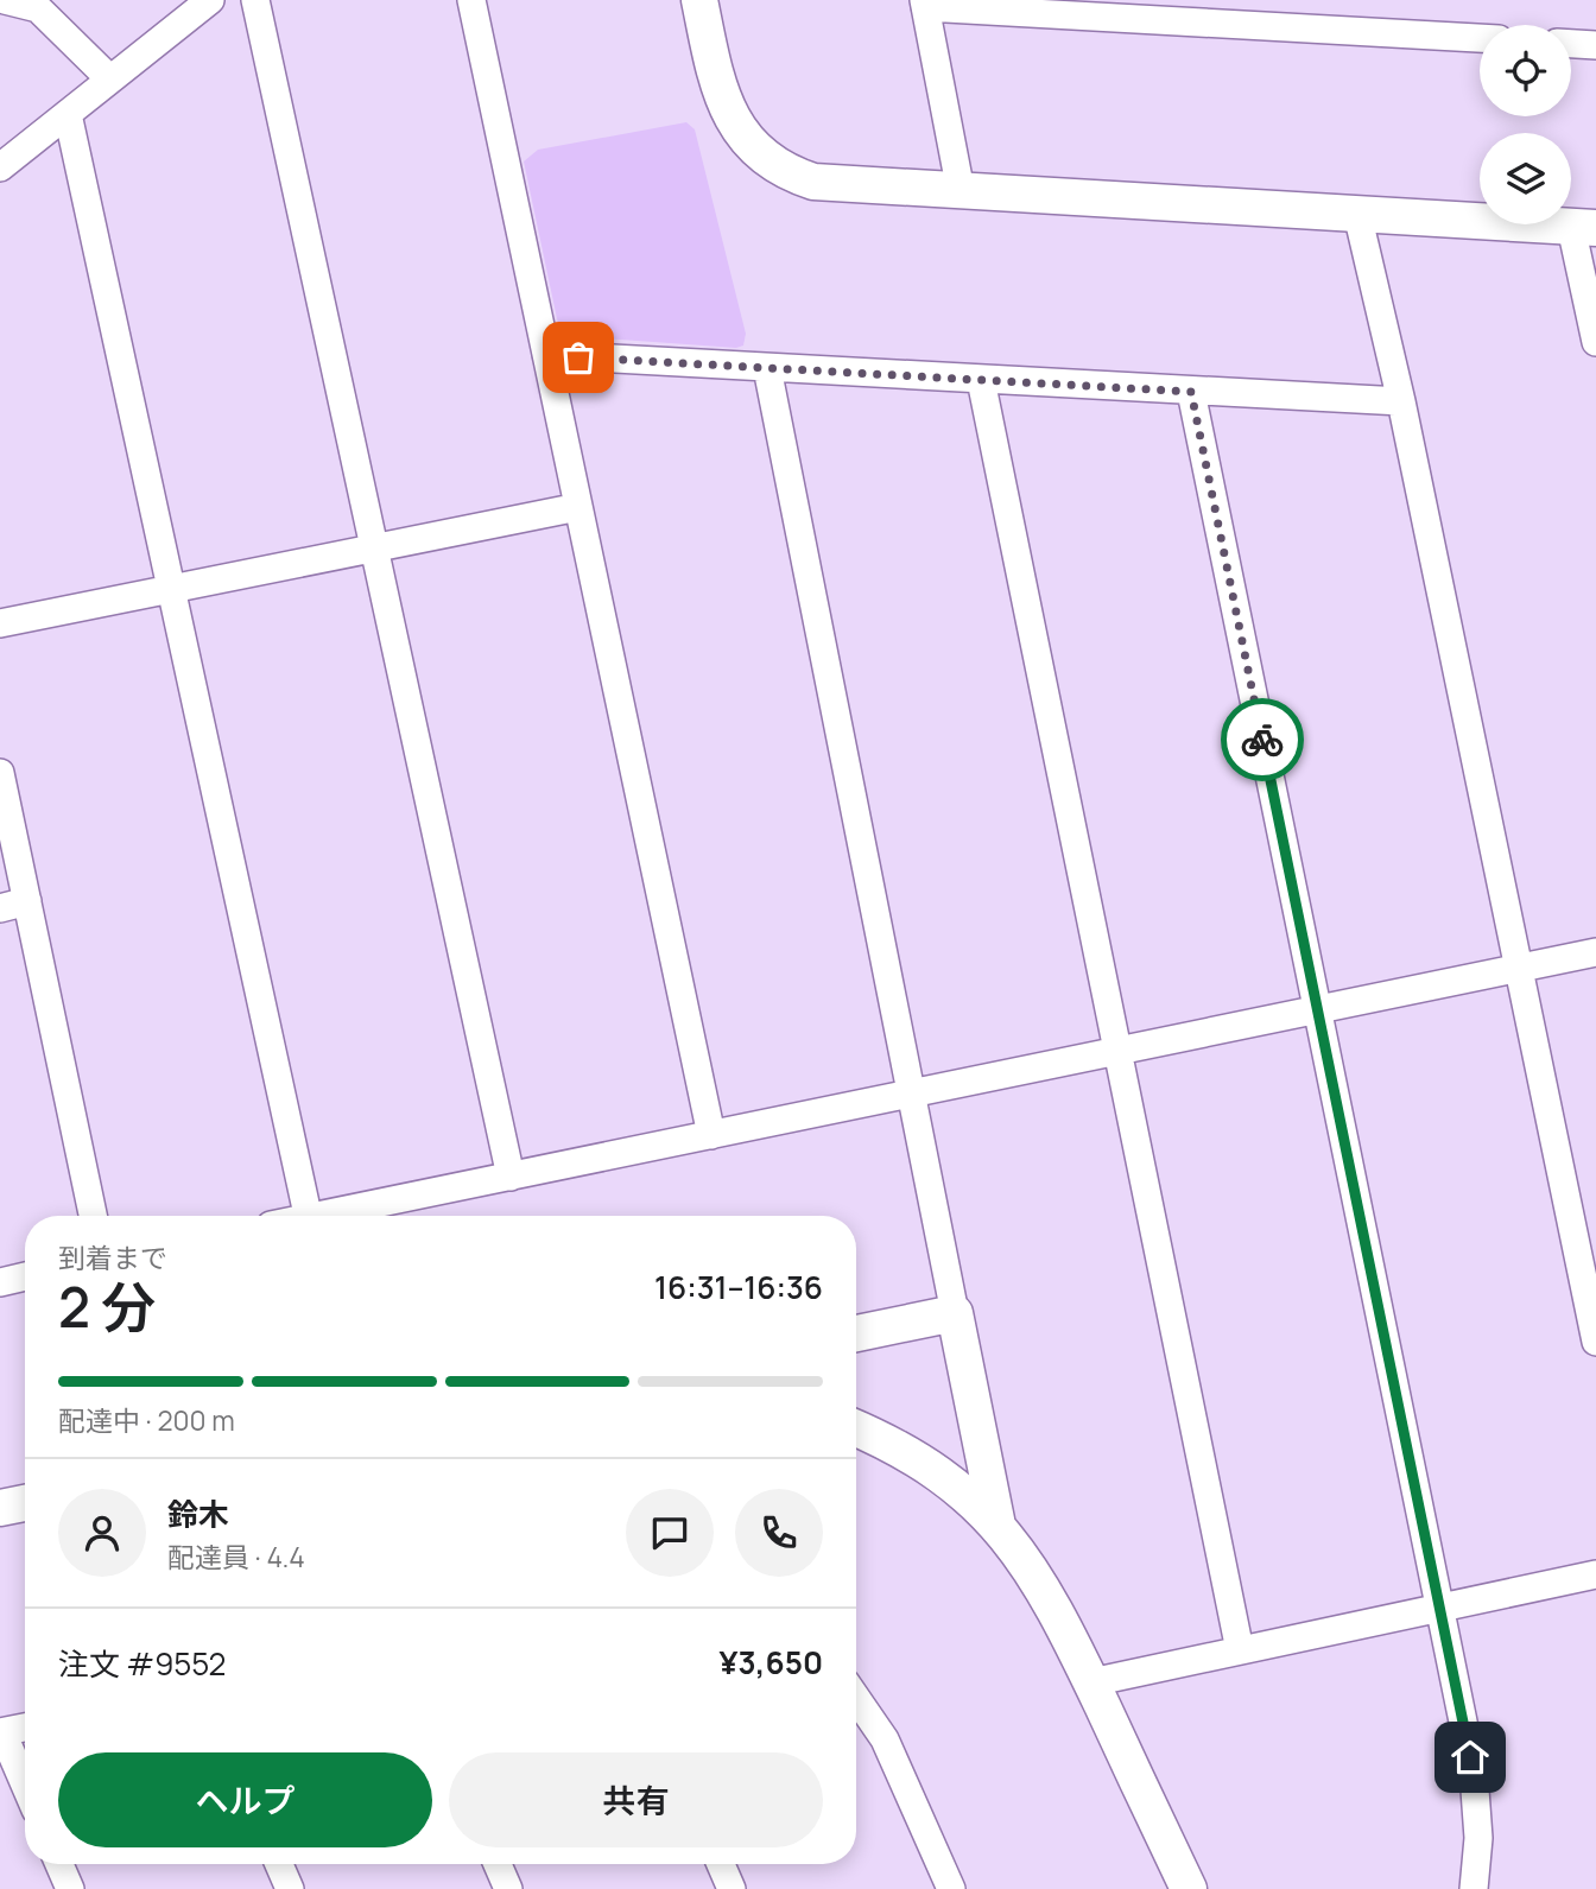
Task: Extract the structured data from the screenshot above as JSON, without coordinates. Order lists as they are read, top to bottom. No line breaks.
{"page":{"heading":["2 分","到着まで","16:31–16:36"],"panel":["鈴木","配達員 · 4.4","注文 #9552","¥3,650"],"bar":"配達中 · 200 m","buttons":["ヘルプ","共有"]}}
